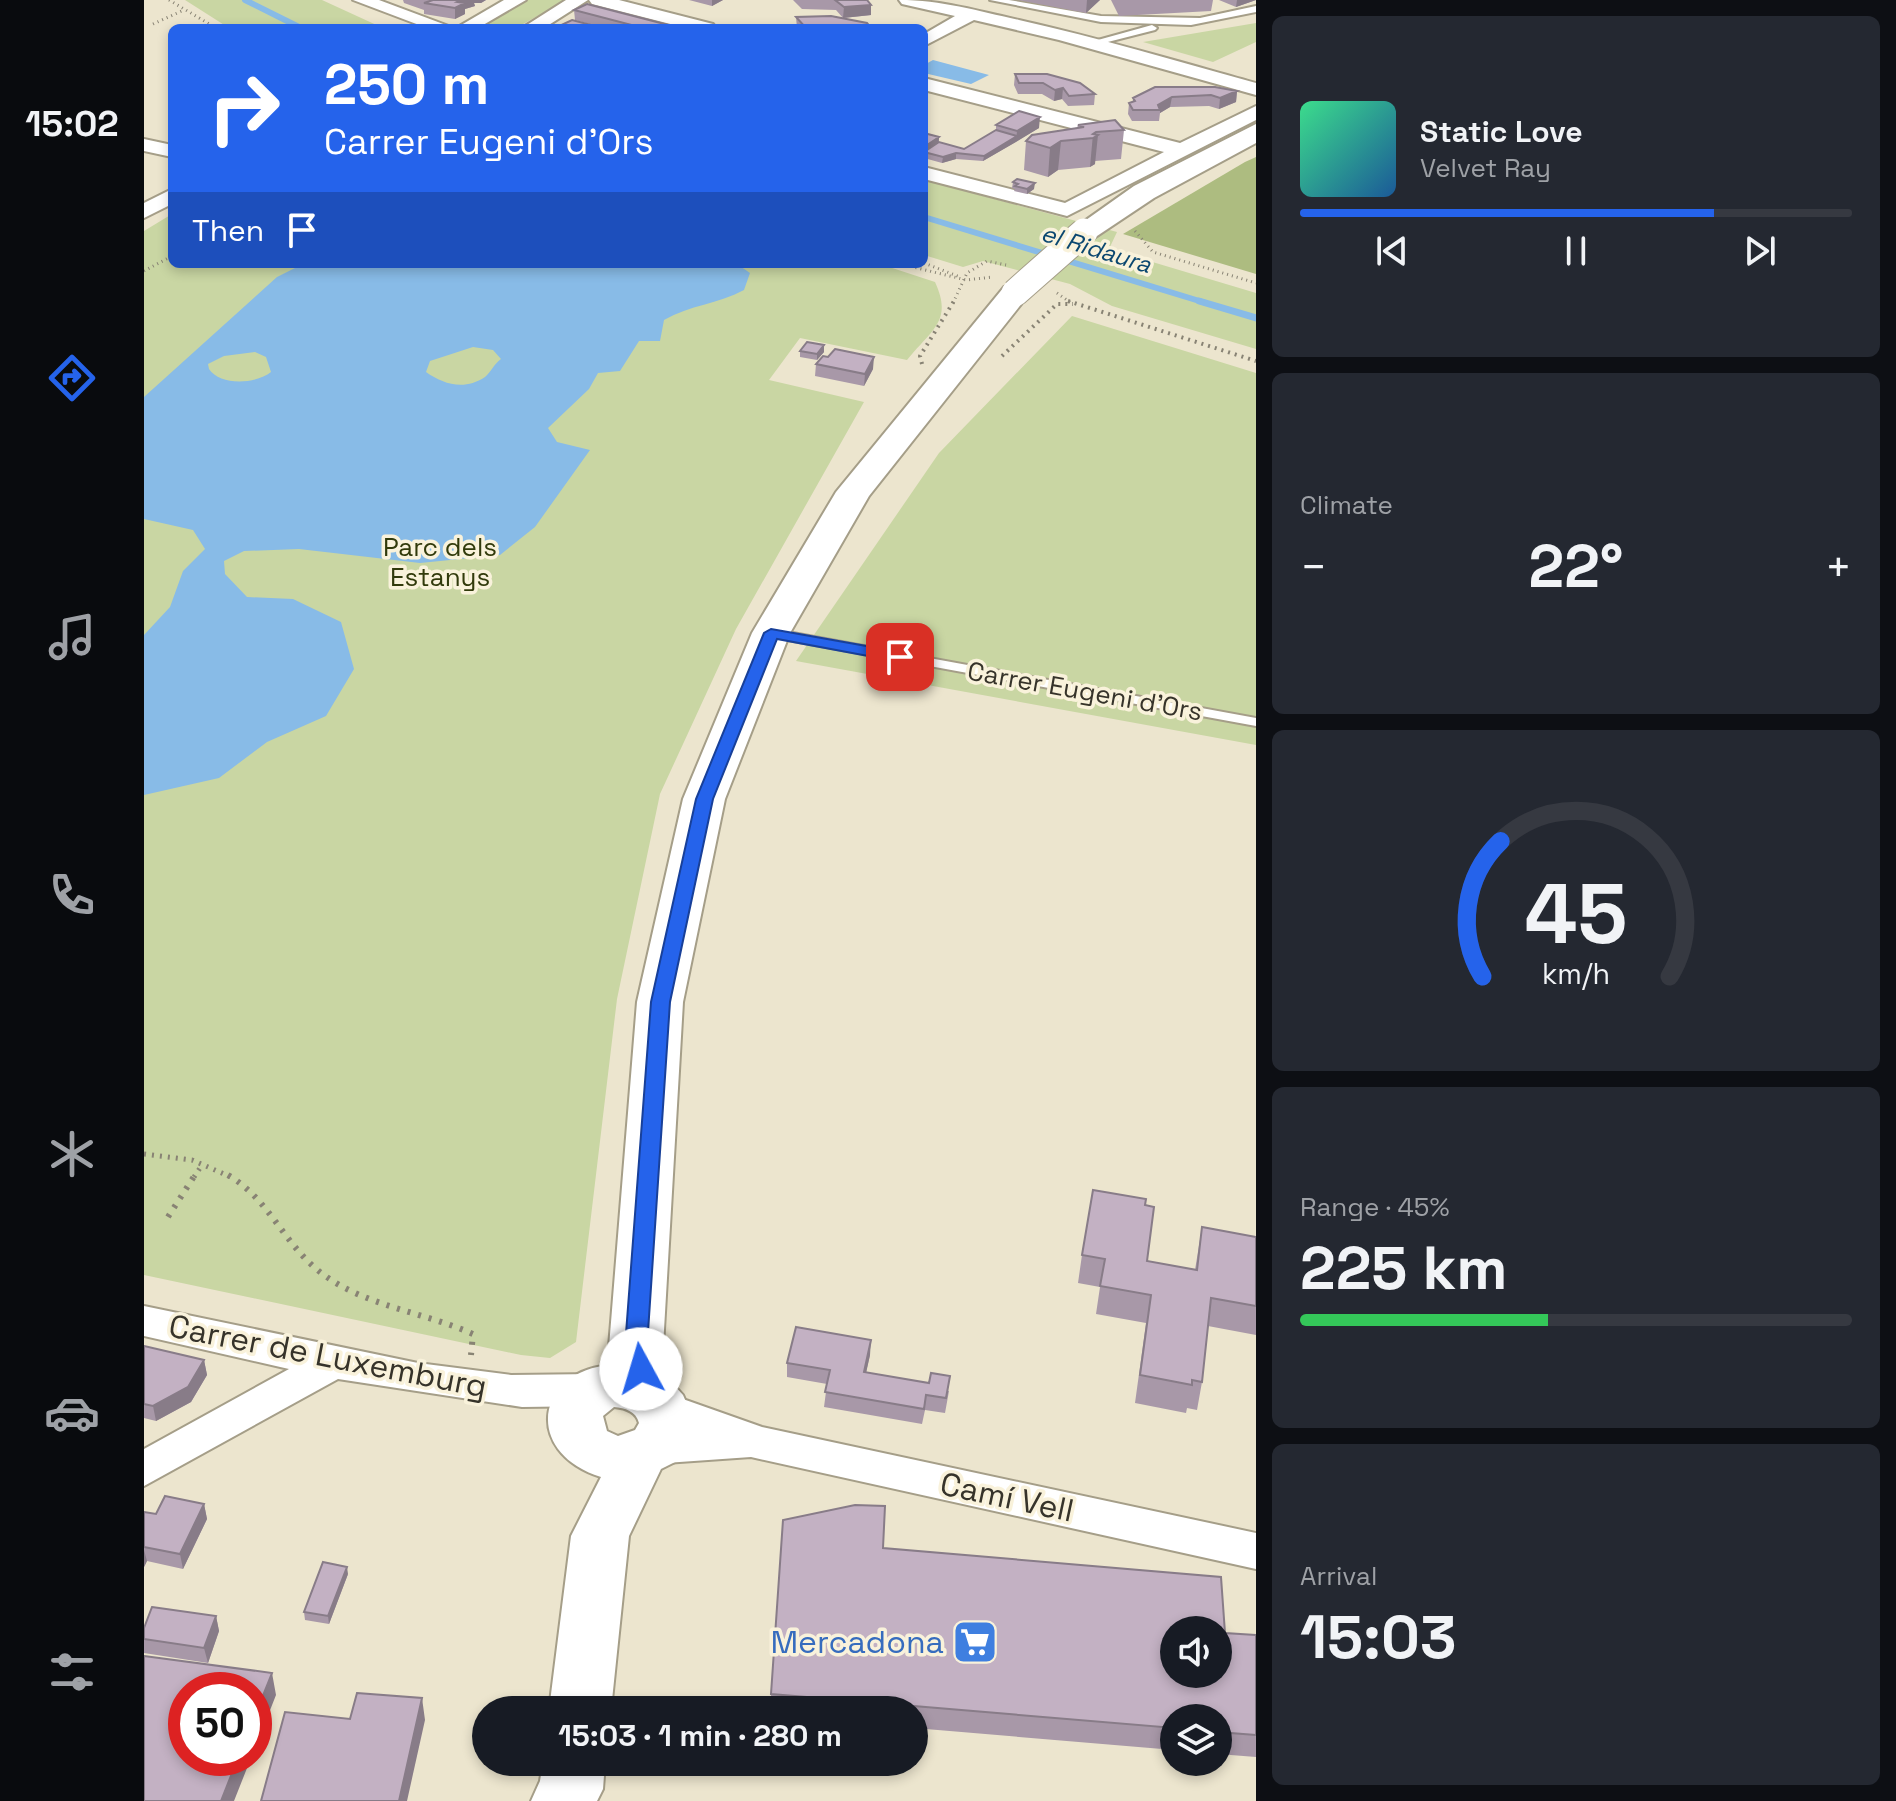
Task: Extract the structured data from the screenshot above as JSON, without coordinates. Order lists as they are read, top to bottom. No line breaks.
{"streets":{"street":["Carrer de Luxemburg","Camí Vell"],"lane":["Carrer Eugeni d'Ors"]},"crossings":[["Carrer de Luxemburg","Camí Vell"]],"water":["el Ridaura"],"parks":["Parc dels Estanys"],"places":{"supermarket":["Mercadona"]},"page":{"tabs":"15:02","turn":["250 m","Carrer Eugeni d'Ors"],"song":["Static Love","Velvet Ray"],"then":"Then","tile":["Climate",["Range · 45%","225 km"],["Arrival","15:03"]],"heat":["−","22°","+"],"limit":"50","trip":"15:03 · 1 min · 280 m","gauge":["45","km/h"]}}
